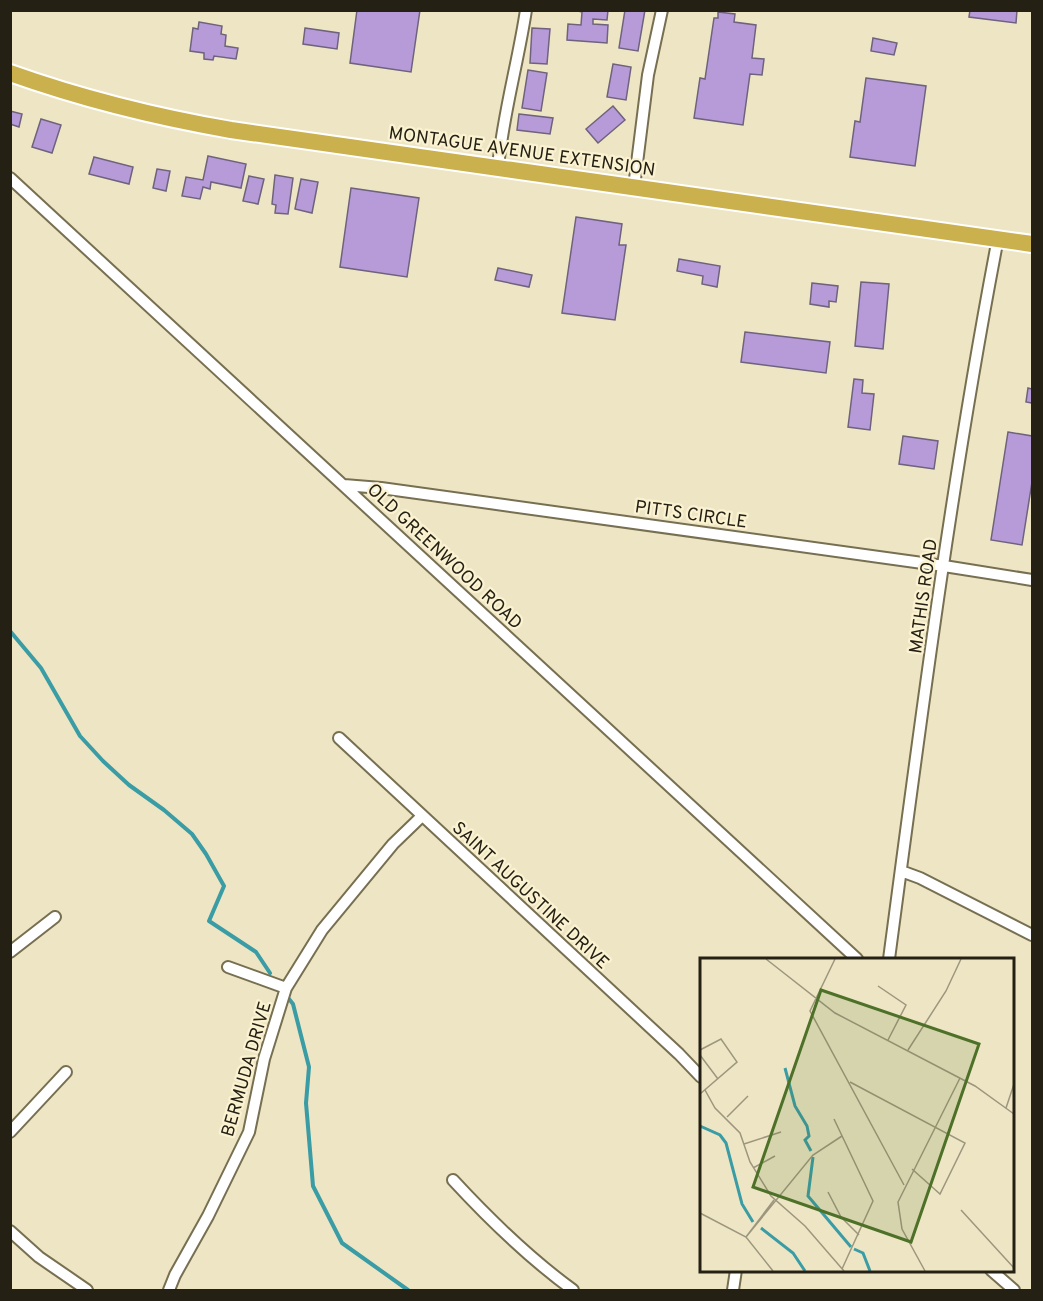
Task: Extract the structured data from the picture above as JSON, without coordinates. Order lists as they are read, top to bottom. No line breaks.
{"streets":{"highway":["MONTAGUE AVENUE EXTENSION"],"street":["PITTS CIRCLE","OLD GREENWOOD ROAD","MATHIS ROAD","SAINT AUGUSTINE DRIVE","BERMUDA DRIVE"]},"crossings":[["MONTAGUE AVENUE EXTENSION","MATHIS ROAD"],["PITTS CIRCLE","OLD GREENWOOD ROAD"],["PITTS CIRCLE","MATHIS ROAD"],["SAINT AUGUSTINE DRIVE","BERMUDA DRIVE"]]}
